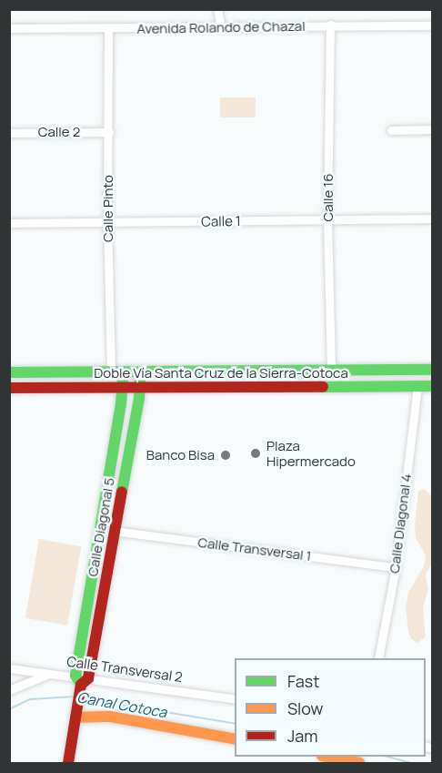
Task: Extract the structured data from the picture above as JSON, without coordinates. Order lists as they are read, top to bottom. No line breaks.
{"streets":{"main road":["Doble Vía Santa Cruz de la Sierra-Cotoca","Calle Diagonal 5"],"street":["Avenida Rolando de Chazal","Calle 2","Calle 16","Calle Pinto","Calle 1","Calle Diagonal 4","Calle Transversal 1","Calle Transversal 2"]},"crossings":[["Avenida Rolando de Chazal","Calle 16"],["Avenida Rolando de Chazal","Calle Pinto"],["Calle 2","Calle Pinto"],["Calle 16","Calle 1"],["Calle 16","Doble Vía Santa Cruz de la Sierra-Cotoca"],["Calle Pinto","Calle 1"],["Calle Pinto","Doble Vía Santa Cruz de la Sierra-Cotoca"],["Calle Pinto","Calle Diagonal 5"],["Doble Vía Santa Cruz de la Sierra-Cotoca","Calle Diagonal 4"],["Doble Vía Santa Cruz de la Sierra-Cotoca","Calle Diagonal 5"],["Calle Diagonal 4","Calle Transversal 1"],["Calle Diagonal 5","Calle Transversal 1"],["Calle Diagonal 5","Calle Transversal 2"]],"water":["Canal Cotoca"],"places":["Plaza Hipermercado","Banco Bisa"],"legend":["Fast","Slow","Jam"]}
